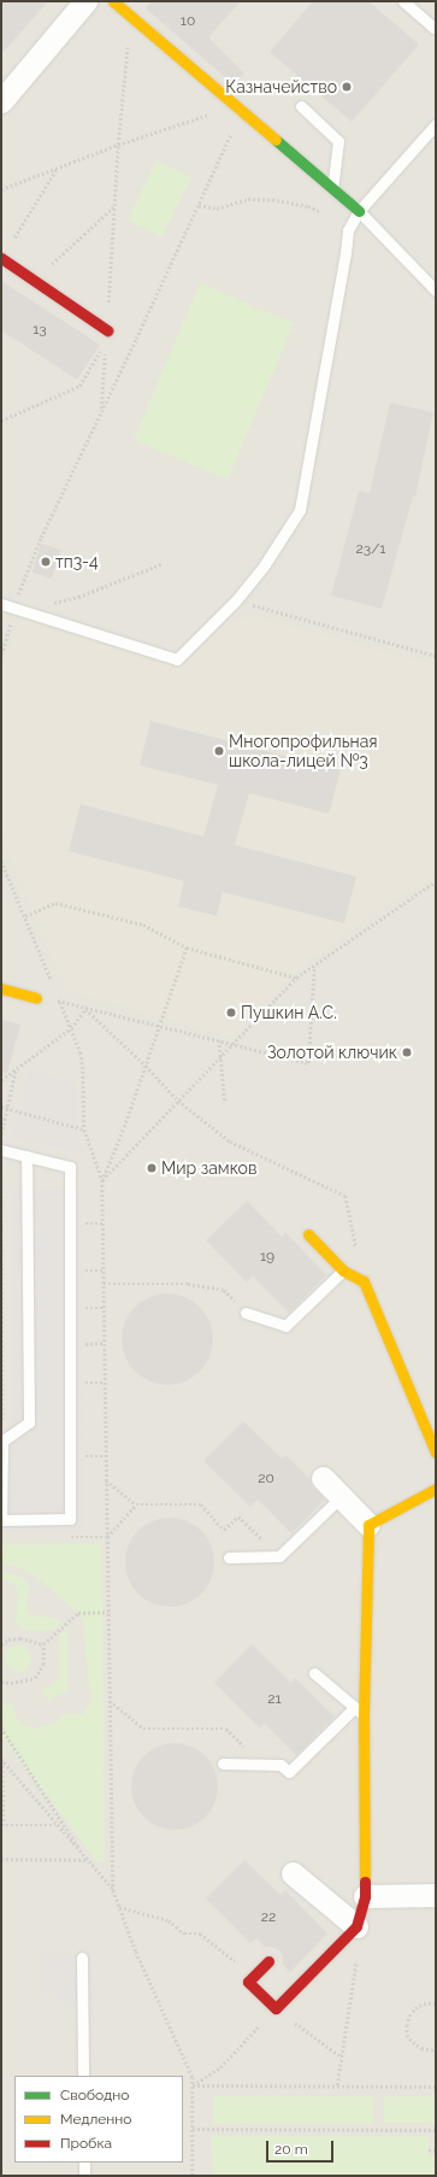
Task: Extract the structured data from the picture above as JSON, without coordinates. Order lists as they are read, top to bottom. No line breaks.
{"places":["Казначейство","тп3-4","Многопрофильная школа-лицей №3","Пушкин А.С.","Золотой ключик","Мир замков"],"house_numbers":["10","13","23/1","19","20","21","22"],"legend":["Свободно","Медленно","Пробка"],"scale_bar":"20 m"}
